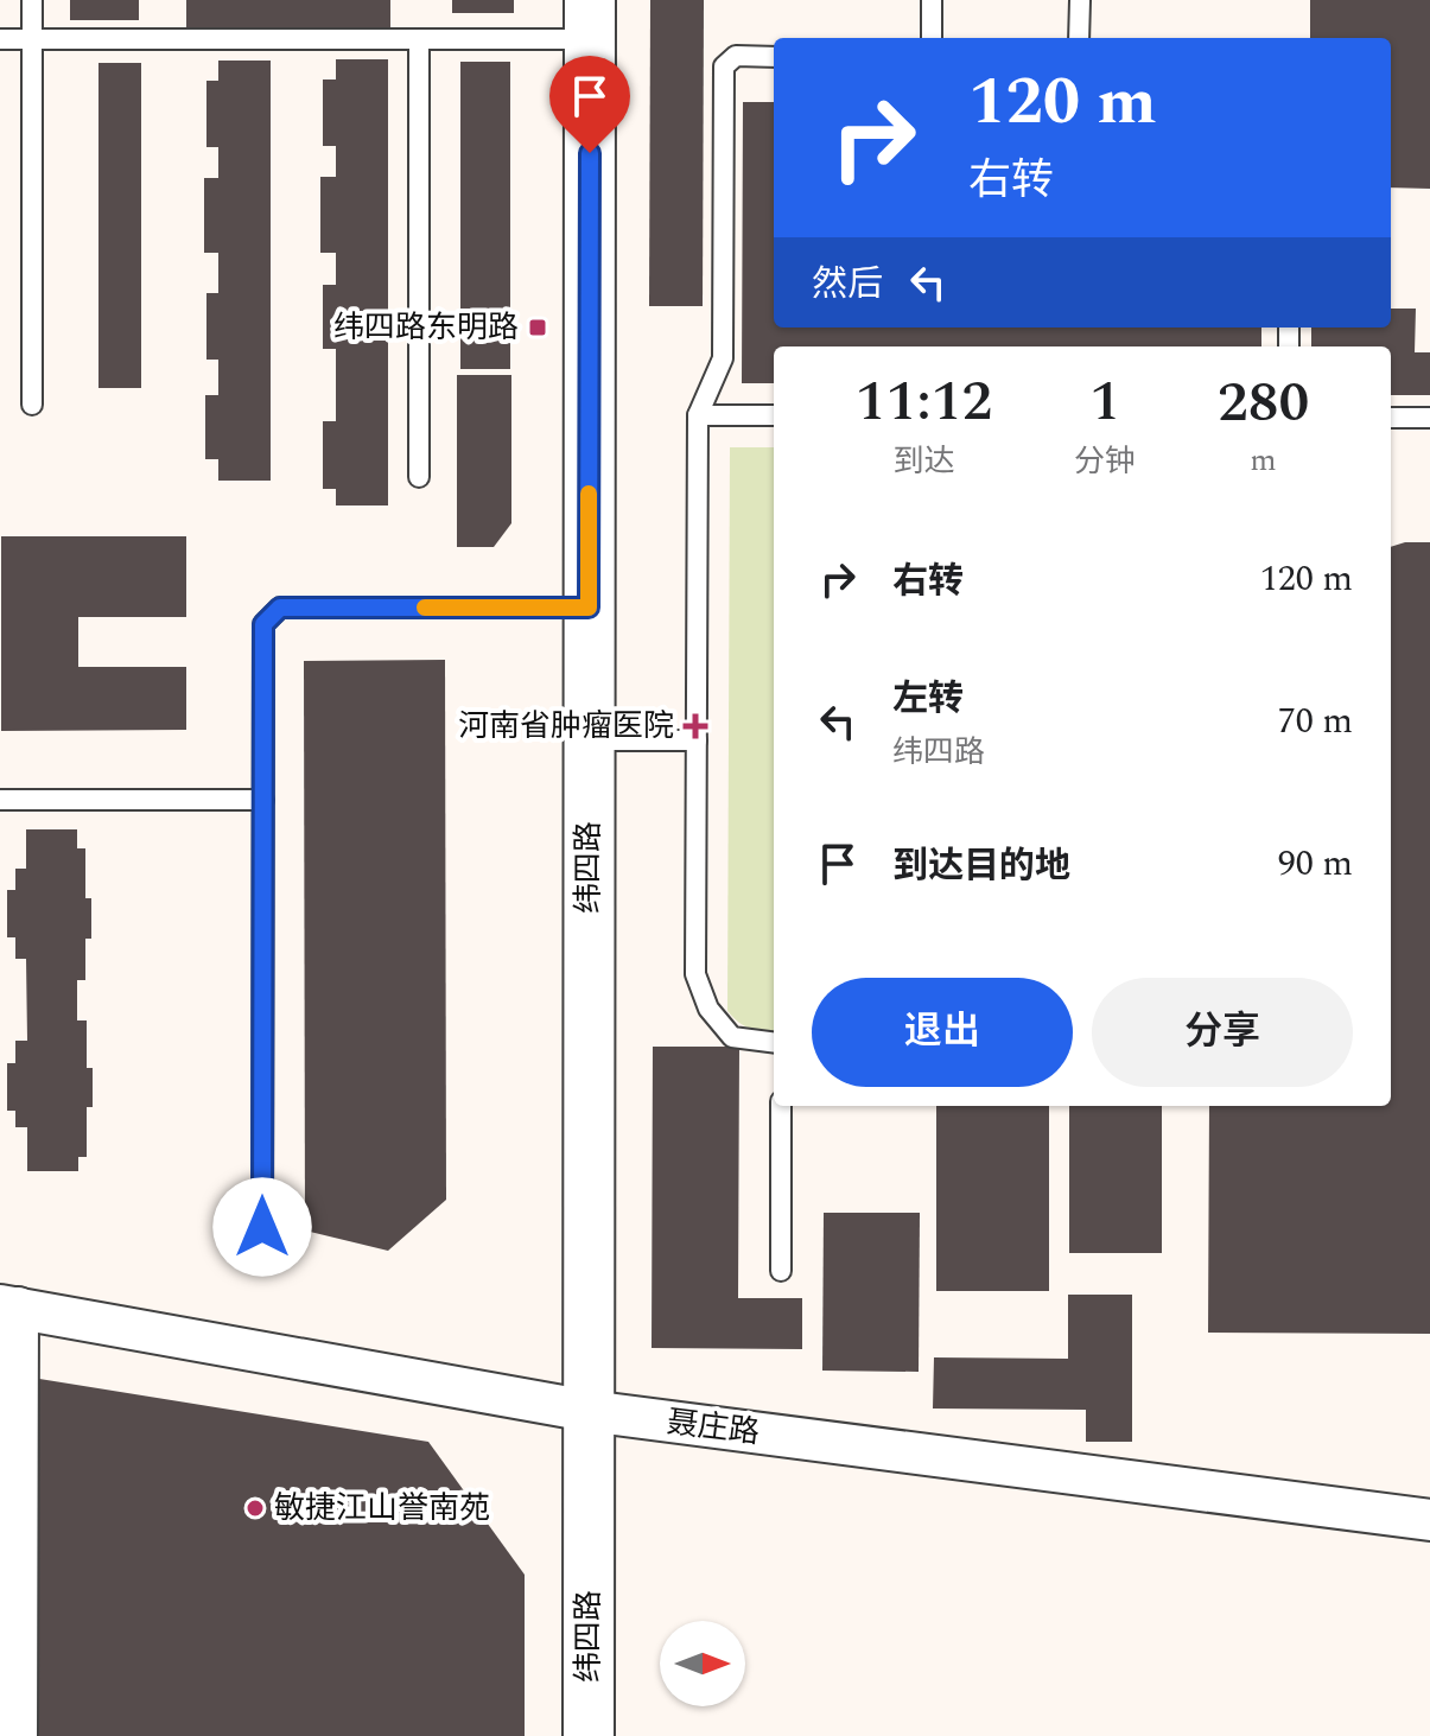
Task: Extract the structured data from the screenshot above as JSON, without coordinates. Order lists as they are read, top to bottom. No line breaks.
{"streets":{"street":["纬四路","聂庄路"]},"crossings":[["纬四路","聂庄路"]],"places":{"transit":["纬四路东明路"],"health":["河南省肿瘤医院"],"other":["敏捷江山誉南苑"]},"north":"right","page":{"turn":["120 m","右转"],"then":"然后","eta":["11:12","到达","1","分钟","280","m"],"list":[{"name":"右转","value":"120 m"},{"name":"左转","note":"纬四路","value":"70 m"},{"name":"到达目的地","value":"90 m"}],"buttons":["退出","分享"]}}
